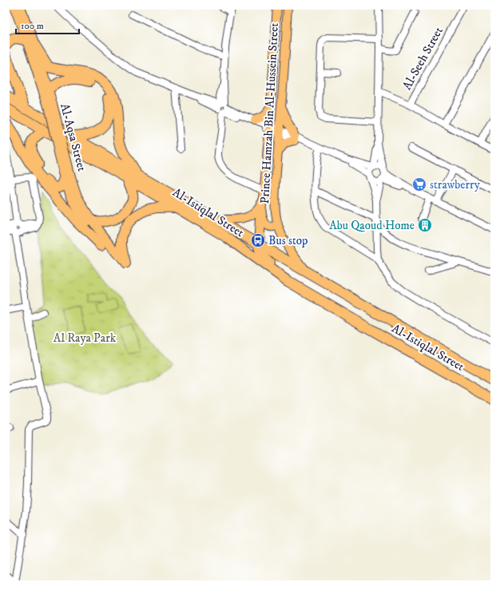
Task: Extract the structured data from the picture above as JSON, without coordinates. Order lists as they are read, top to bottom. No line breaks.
{"streets":{"highway":["Al-Istiqlal Street"],"main road":["Prince Hamzah Bin Al-Hussein Street","Al-Aqsa Street"],"street":["Al-Seeh Street"]},"crossings":[["Prince Hamzah Bin Al-Hussein Street","Al-Istiqlal Street"]],"parks":["Al Raya Park"],"places":{"supermarket":["strawberry"],"building":["Abu Qaoud Home"],"bus stop":["Bus stop"]},"scale_bar":"100 m"}
